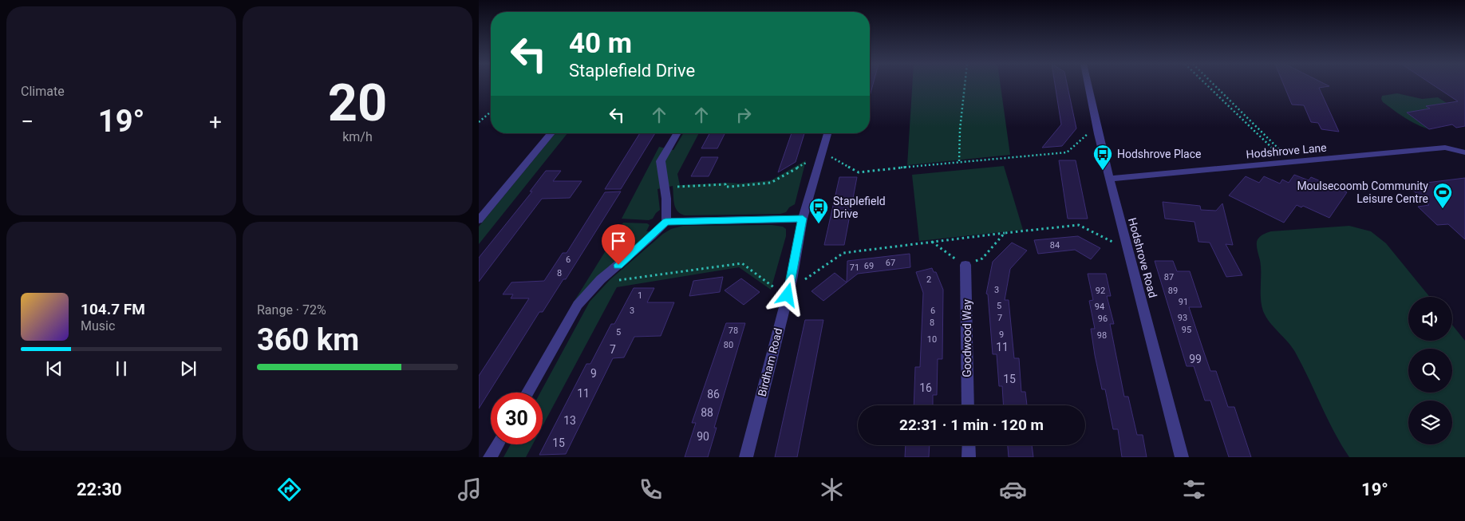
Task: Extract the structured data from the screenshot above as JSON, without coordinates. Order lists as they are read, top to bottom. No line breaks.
{"streets":{"street":["Hodshrove Lane","Hodshrove Road","Goodwood Way","Birdham Road"]},"crossings":[["Hodshrove Lane","Hodshrove Road"]],"places":{"bus stop":["Hodshrove Place","Staplefield Drive"],"sports":["Moulsecoomb Community Leisure Centre"]},"house_numbers":["84","6","67","69","71","8","87","2","3","92","89","1","91","5","94","3","6","7","93","96","8","95","78","5","9","98","10","80","11","7","99","9","15","16","11","86","88","13","90","15"],"page":{"tile":["Climate",["20","km/h"],["Range · 72%","360 km"]],"turn":["40 m","Staplefield Drive"],"heat":["−","19°","+"],"song":["104.7 FM","Music"],"limit":"30","trip":"22:31 · 1 min · 120 m","tabs":["22:30","19°"]}}
